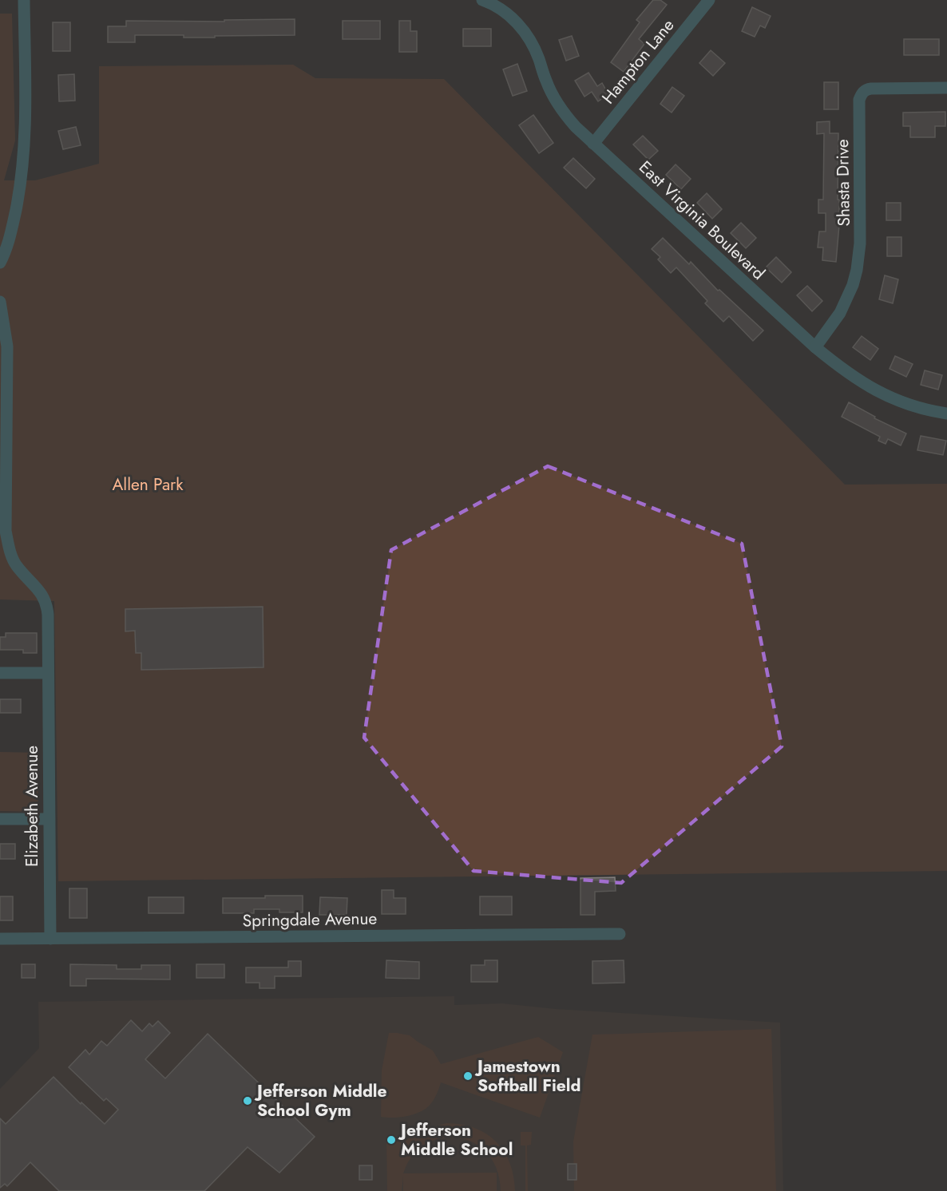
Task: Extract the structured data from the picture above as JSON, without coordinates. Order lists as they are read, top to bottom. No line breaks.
{"streets":{"street":["Hampton Lane","Shasta Drive","East Virginia Boulevard","Elizabeth Avenue","Springdale Avenue"]},"crossings":[["Hampton Lane","East Virginia Boulevard"],["Shasta Drive","East Virginia Boulevard"],["Elizabeth Avenue","Springdale Avenue"]],"parks":["Allen Park"],"places":["Jamestown Softball Field","Jefferson Middle School Gym","Jefferson Middle School"]}
